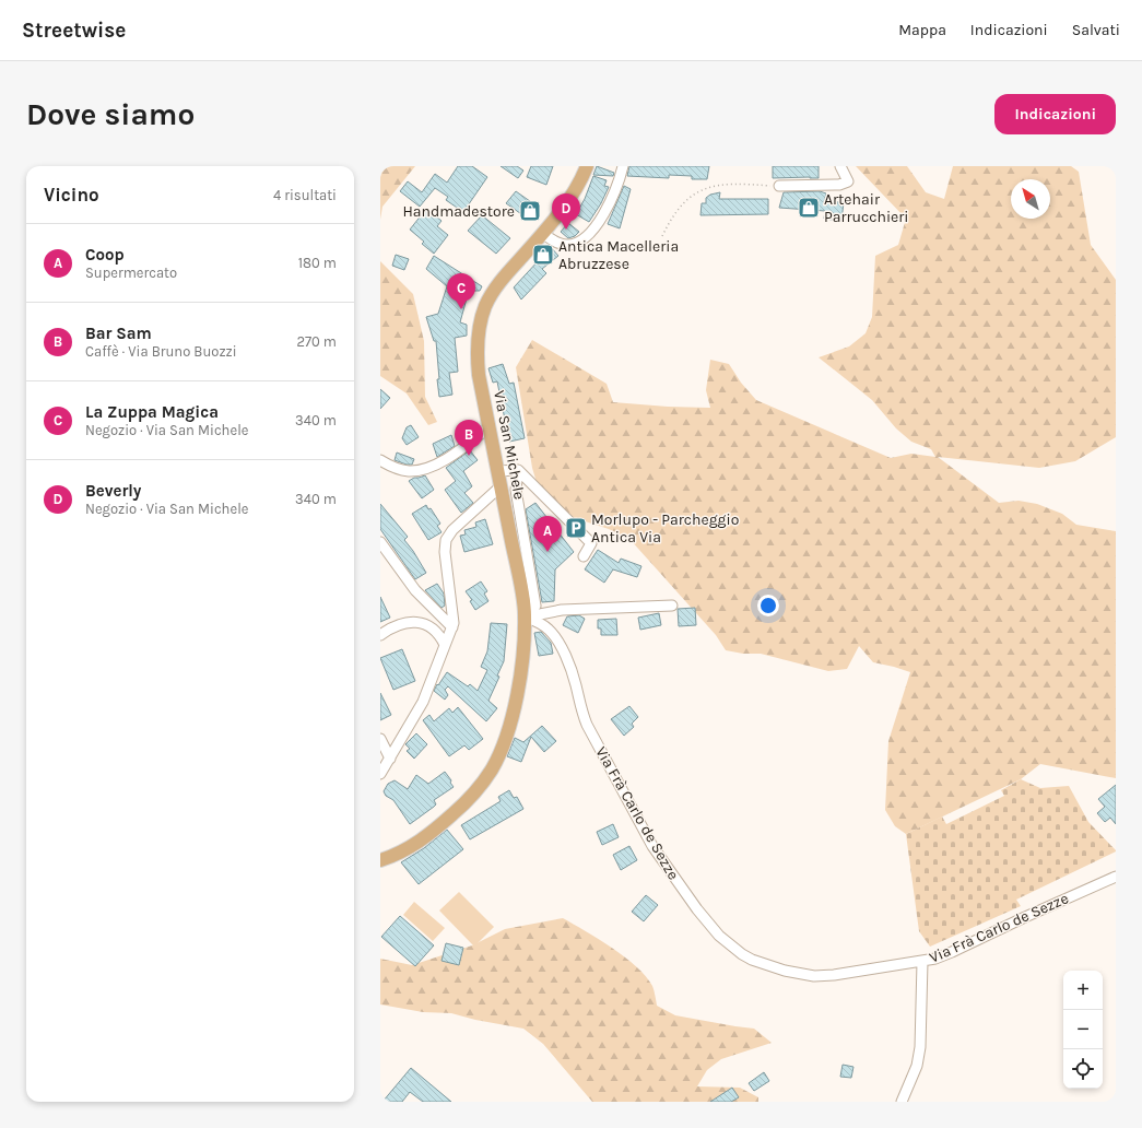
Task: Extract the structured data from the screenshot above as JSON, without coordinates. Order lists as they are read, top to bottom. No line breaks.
{"streets":{"main road":["Via San Michele"],"street":["Via Frà Carlo de Sezze"]},"crossings":[["Via San Michele","Via Frà Carlo de Sezze"]],"places":{"shop":["Artehair Parrucchieri","Handmadestore","Antica Macelleria Abruzzese"],"parking":["Morlupo - Parcheggio Antica Via"]},"north":"top left","page":{"header":"Streetwise","nav":["Mappa","Indicazioni","Salvati"],"buttons":"Indicazioni","title":"Dove siamo","heading":["Vicino","4 risultati"],"pins":["D","C","B","A"],"list":[{"mark":"A","name":"Coop","note":"Supermercato","value":"180 m"},{"mark":"B","name":"Bar Sam","note":"Caffè · Via Bruno Buozzi","value":"270 m"},{"mark":"C","name":"La Zuppa Magica","note":"Negozio · Via San Michele","value":"340 m"},{"mark":"D","name":"Beverly","note":"Negozio · Via San Michele","value":"340 m"}],"map_buttons":["+","−"]}}
